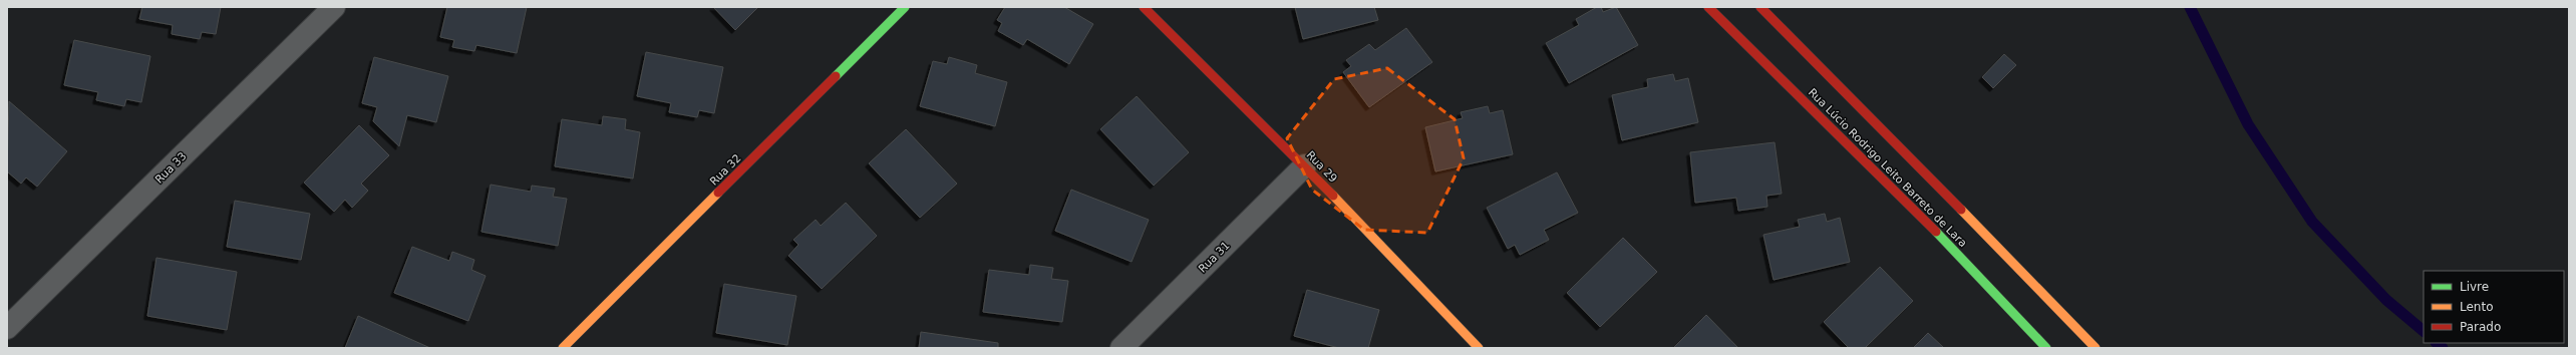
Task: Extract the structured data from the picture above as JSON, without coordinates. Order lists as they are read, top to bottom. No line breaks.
{"streets":{"street":["Rua 29","Rua 33","Rua Lúcio Rodrigo Leito Barreto de Lara","Rua 32","Rua 31"]},"crossings":[["Rua 29","Rua 31"]],"legend":["Livre","Lento","Parado"]}
